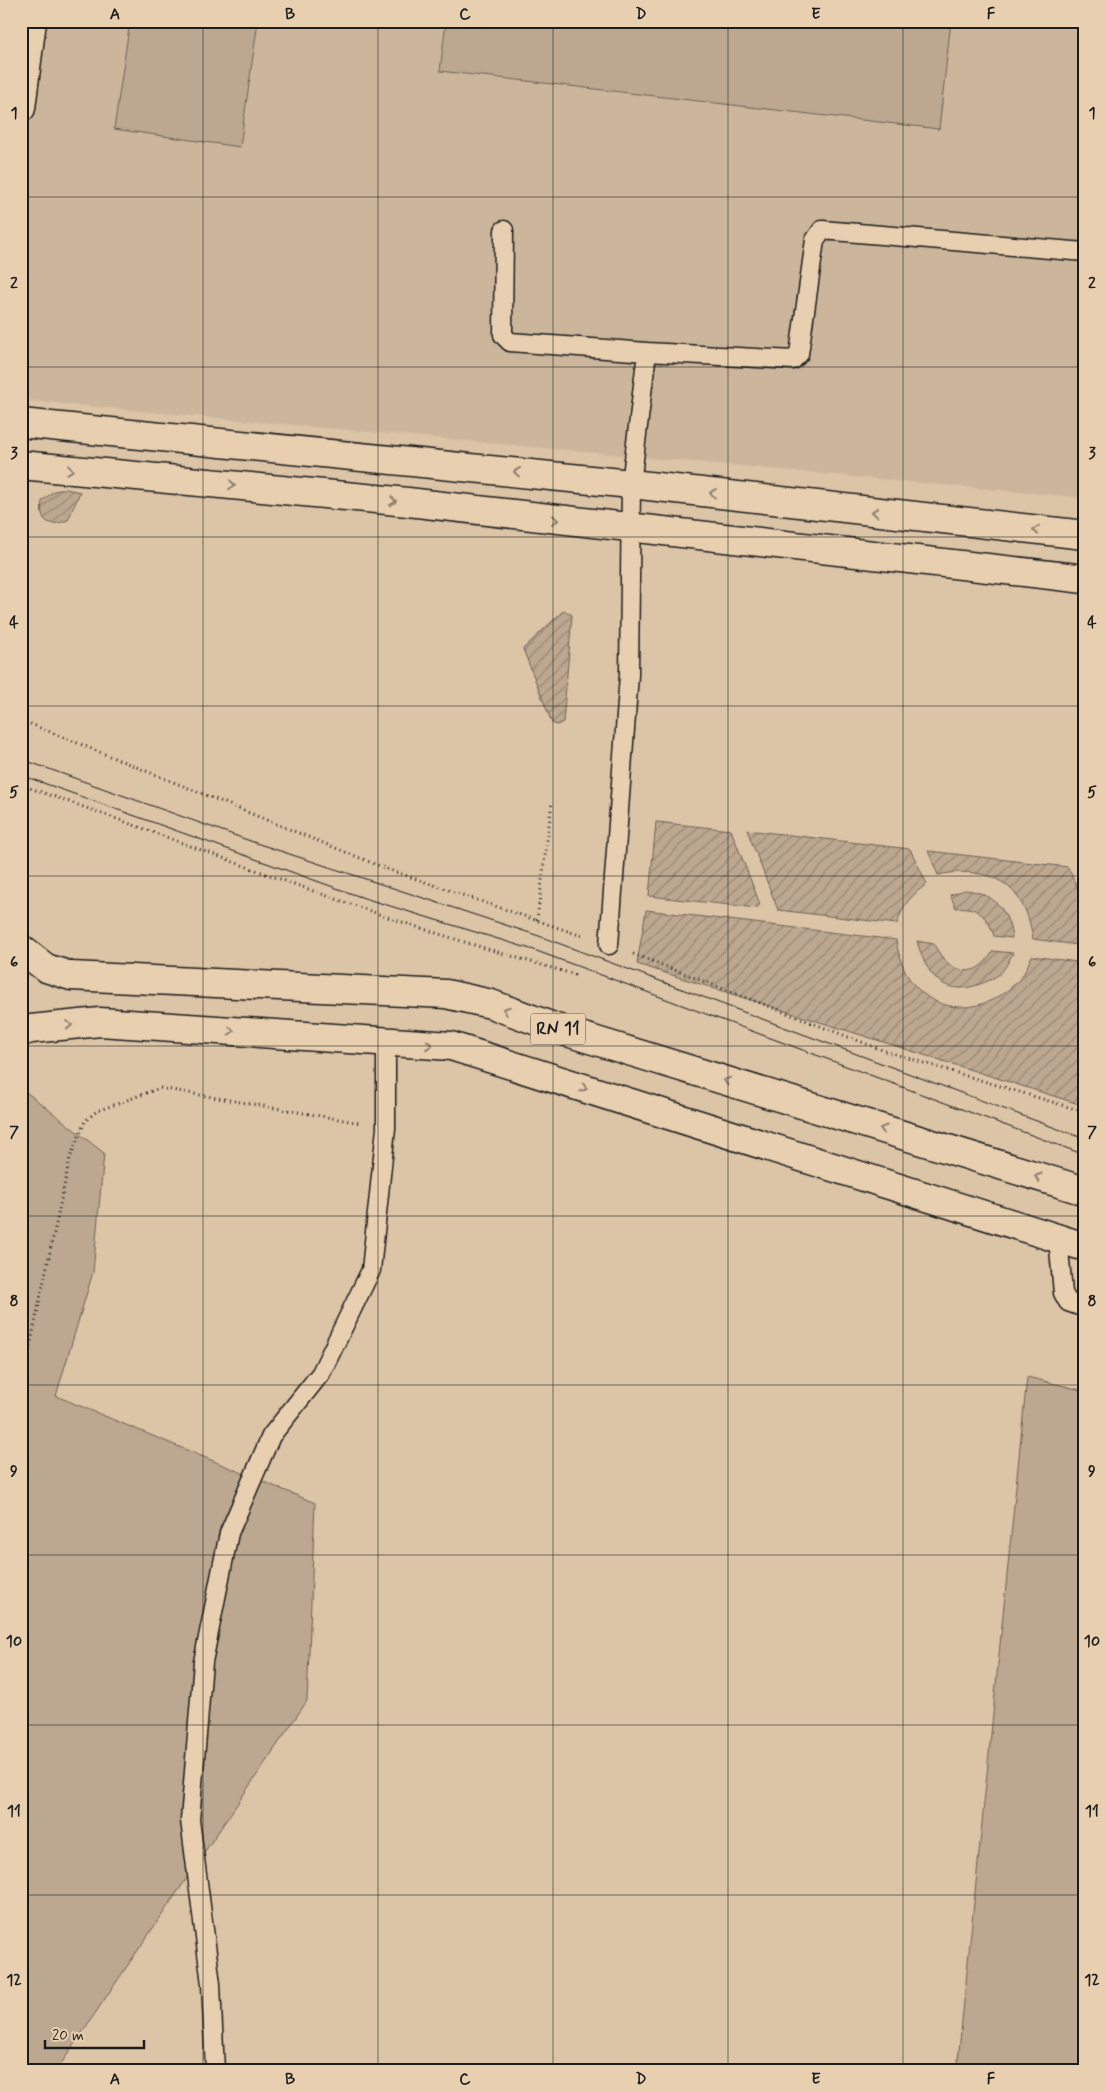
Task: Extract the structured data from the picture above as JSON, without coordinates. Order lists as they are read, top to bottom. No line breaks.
{"streets":{"main road":["RN 11"]},"scale_bar":"20 m","grid":{"columns":["A","B","C","D","E","F"],"rows":["1","2","3","4","5","6","7","8","9","10","11","12"]}}
